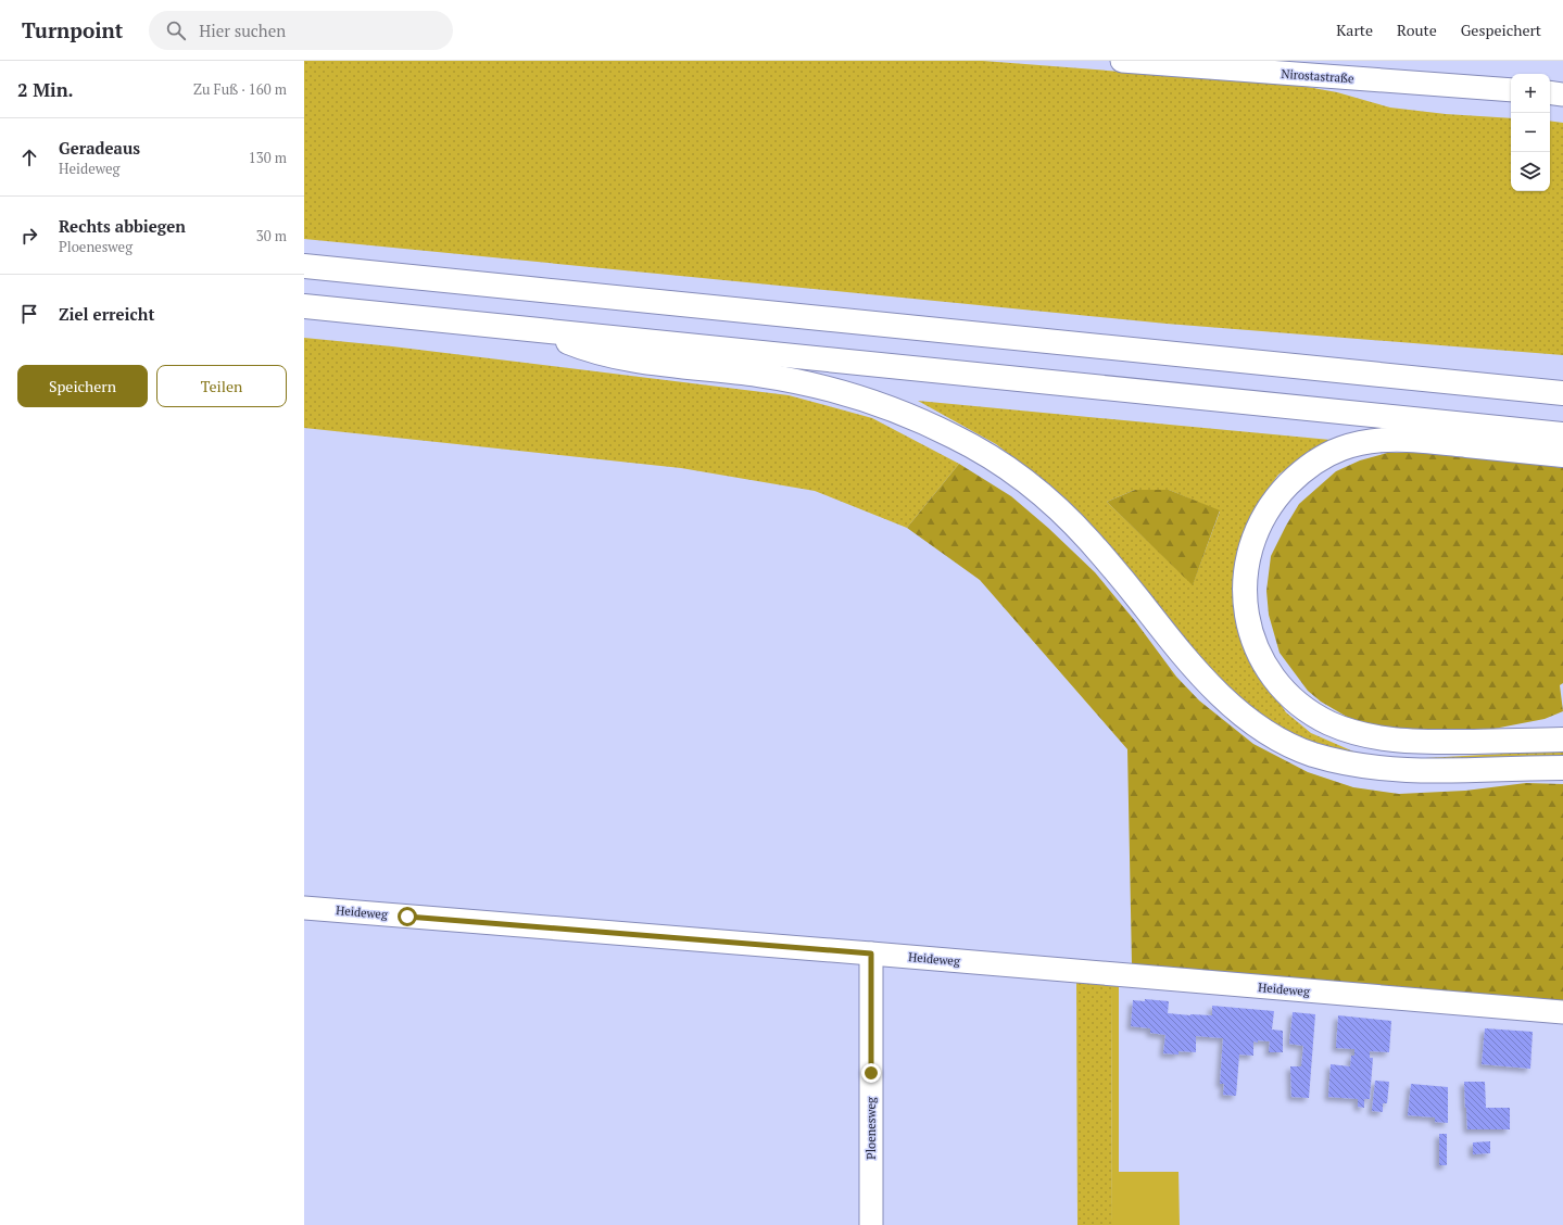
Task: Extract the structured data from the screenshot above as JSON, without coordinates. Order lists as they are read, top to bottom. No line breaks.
{"streets":{"street":["Nirostastraße","Heideweg","Ploenesweg"]},"crossings":[["Heideweg","Ploenesweg"]],"page":{"header":"Turnpoint","search":"Hier suchen","nav":["Karte","Route","Gespeichert"],"heading":["2 Min.","Zu Fuß · 160 m"],"map_buttons":["+","−"],"list":[["Geradeaus","Heideweg","130 m"],["Rechts abbiegen","Ploenesweg","30 m"],"Ziel erreicht"],"buttons":["Speichern","Teilen"]}}
